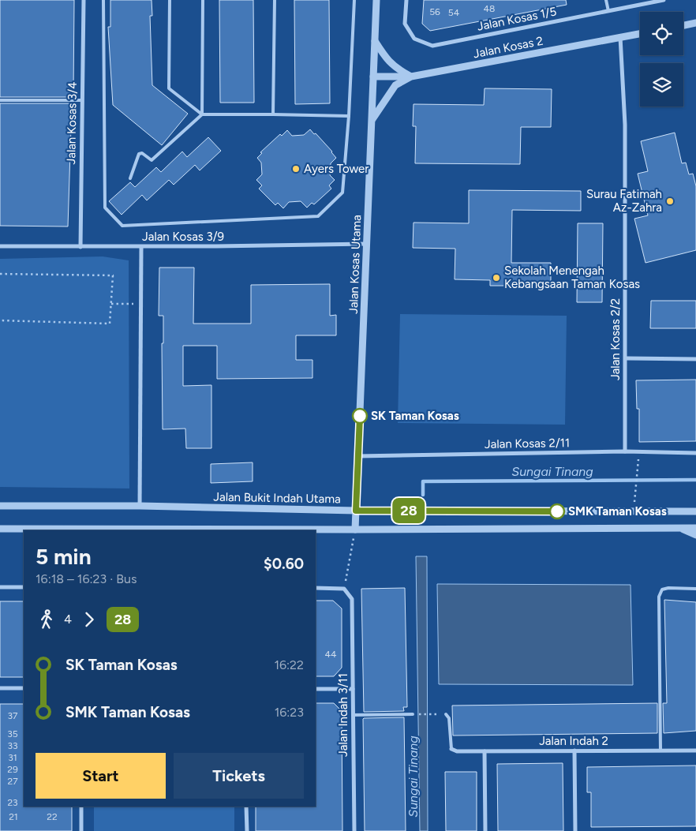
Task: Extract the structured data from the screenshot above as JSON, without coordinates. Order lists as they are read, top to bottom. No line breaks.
{"streets":{"street":["Jalan Kosas 1/5","Jalan Kosas 2","Jalan Kosas 3/4","Jalan Kosas 3/9","Jalan Kosas Utama","Jalan Kosas 2/2","Jalan Kosas 2/11","Jalan Bukit Indah Utama","Jalan Indah 3/11","Jalan Indah 2"]},"crossings":[["Jalan Kosas 2","Jalan Kosas Utama"],["Jalan Kosas 2","Jalan Kosas 2/2"],["Jalan Kosas 3/4","Jalan Kosas 3/9"],["Jalan Kosas 3/9","Jalan Kosas Utama"],["Jalan Kosas Utama","Jalan Kosas 2/11"],["Jalan Kosas Utama","Jalan Bukit Indah Utama"],["Jalan Kosas 2/2","Jalan Kosas 2/11"]],"water":["Sungai Tinang"],"places":["Ayers Tower","Surau Fatimah Az-Zahra","Sekolah Menengah Kebangsaan Taman Kosas","SK Taman Kosas","SMK Taman Kosas"],"lines":["bus line 28"],"house_numbers":["48","56","54","44","37","35","33","31","29","27","23","21","22"],"page":{"on_map":"28","heading":["5 min","16:18 – 16:23 · Bus","$0.60"],"legs":["4","28"],"list":[{"name":"SK Taman Kosas","value":"16:22"},{"name":"SMK Taman Kosas","value":"16:23"}],"buttons":["Start","Tickets"]}}
